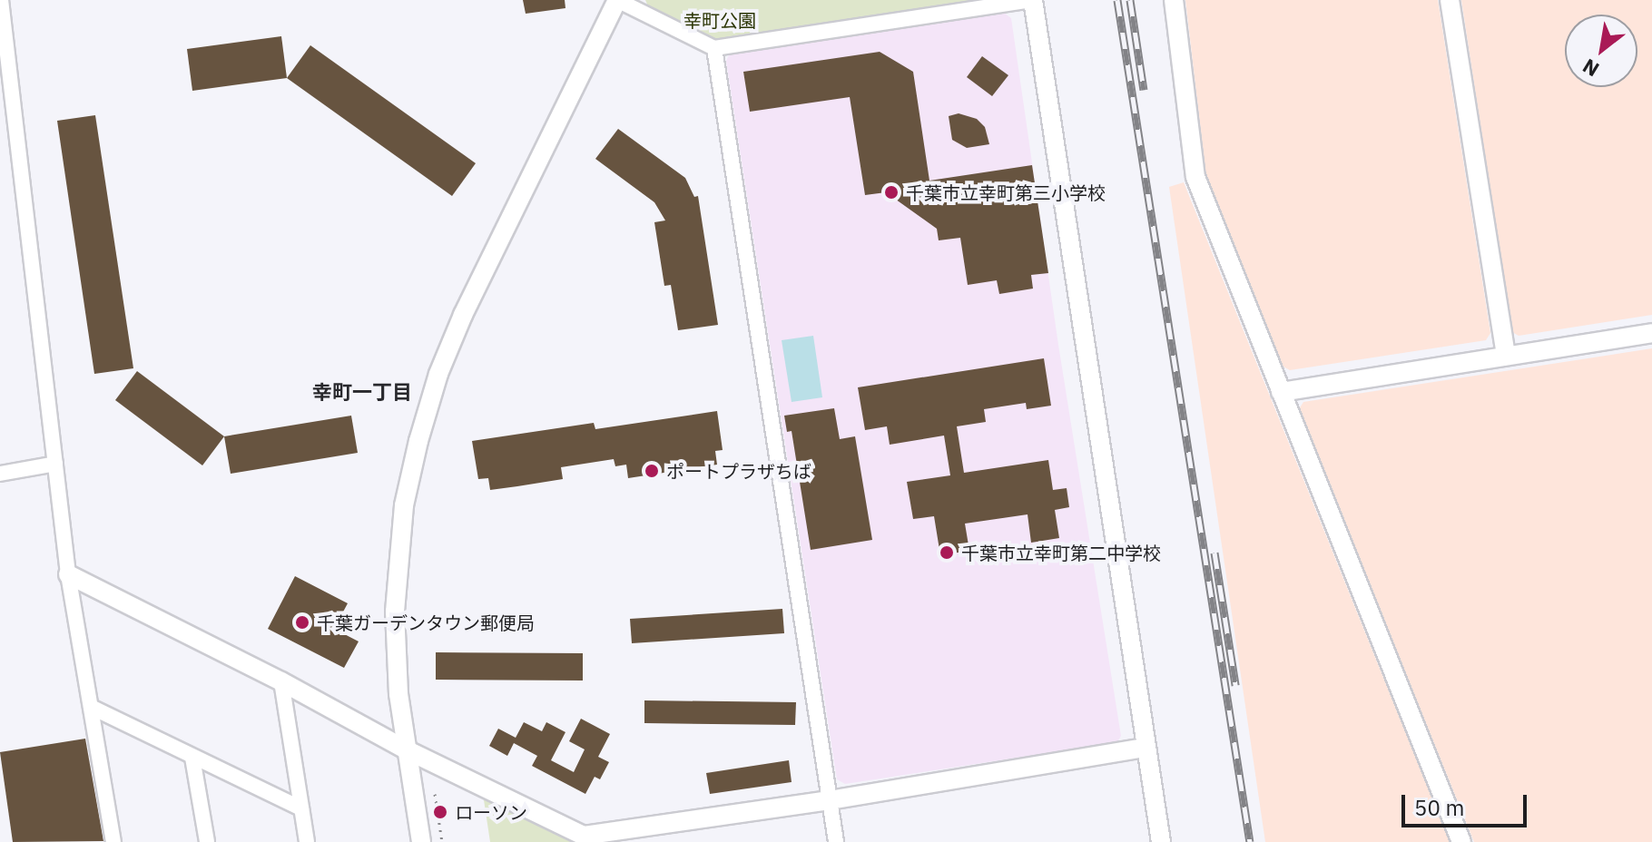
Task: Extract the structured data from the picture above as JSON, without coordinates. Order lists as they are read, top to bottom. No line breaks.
{"districts":["幸町一丁目"],"parks":["幸町公園"],"places":["千葉市立幸町第三小学校","ポートプラザちば","千葉市立幸町第二中学校","千葉ガーデンタウン郵便局","ローソン"],"scale_bar":"50 m","north":"bottom left"}
